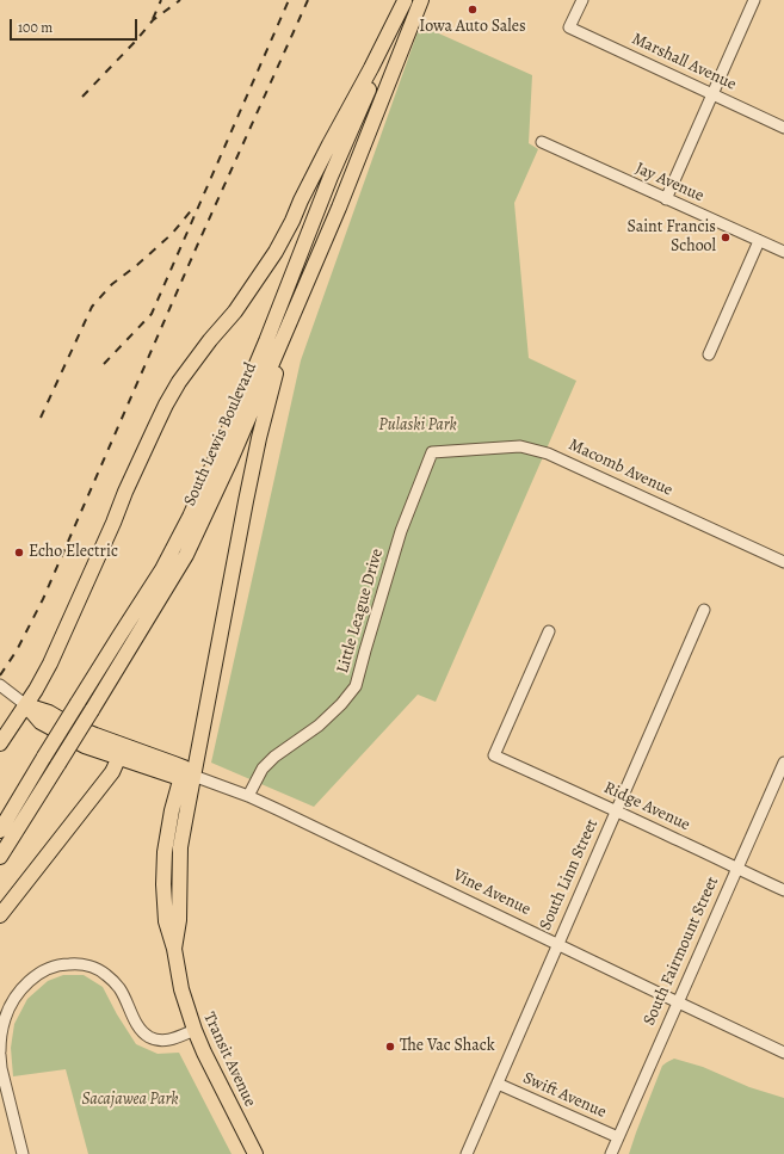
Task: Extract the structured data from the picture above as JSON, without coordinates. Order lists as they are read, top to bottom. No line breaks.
{"streets":{"main road":["South Lewis Boulevard","Transit Avenue"],"street":["Marshall Avenue","Jay Avenue","Macomb Avenue","Little League Drive","Ridge Avenue","South Linn Street","Vine Avenue","South Fairmount Street","Swift Avenue"]},"crossings":[["South Lewis Boulevard","Transit Avenue"],["Macomb Avenue","Little League Drive"],["Little League Drive","Vine Avenue"],["Ridge Avenue","South Linn Street"],["Ridge Avenue","South Fairmount Street"],["South Linn Street","Vine Avenue"],["South Linn Street","Swift Avenue"],["Vine Avenue","South Fairmount Street"],["Vine Avenue","Transit Avenue"],["South Fairmount Street","Swift Avenue"]],"parks":["Pulaski Park","Sacajawea Park"],"places":["Iowa Auto Sales","Saint Francis School","Echo Electric","The Vac Shack"],"scale_bar":"100 m"}
